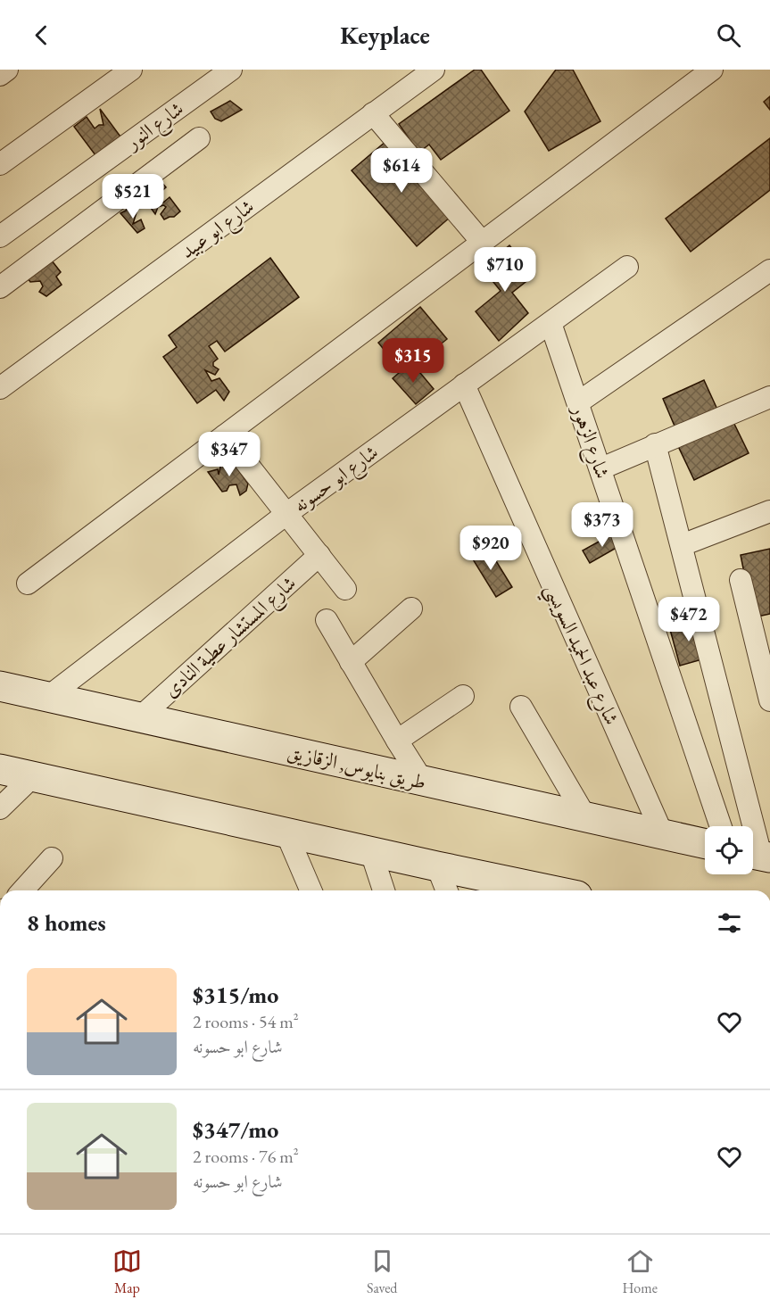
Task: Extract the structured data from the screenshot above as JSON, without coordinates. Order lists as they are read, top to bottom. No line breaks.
{"streets":{"main road":["طريق بنايوس, الزقازيق"],"street":["شارع النور","شارع ابو عبيد","شارع الزهور","شارع ابو حسونه","شارع المستشار عطية النادى","شارع عبد الحميد السويسي"]},"crossings":[["شارع الزهور","شارع ابو حسونه"],["شارع ابو حسونه","شارع عبد الحميد السويسي"],["شارع ابو حسونه","طريق بنايوس, الزقازيق"],["شارع المستشار عطية النادى","طريق بنايوس, الزقازيق"],["شارع عبد الحميد السويسي","طريق بنايوس, الزقازيق"]],"page":{"header":"Keyplace","price":["$614","$521","$710","$315","$347","$373","$920","$472"],"heading":"8 homes","list":[{"name":"$315/mo","note":"2 rooms · 54 m² · شارع ابو حسونه"},{"name":"$347/mo","note":"2 rooms · 76 m² · شارع ابو حسونه"}],"tabs":["Map","Saved","Home"]}}
